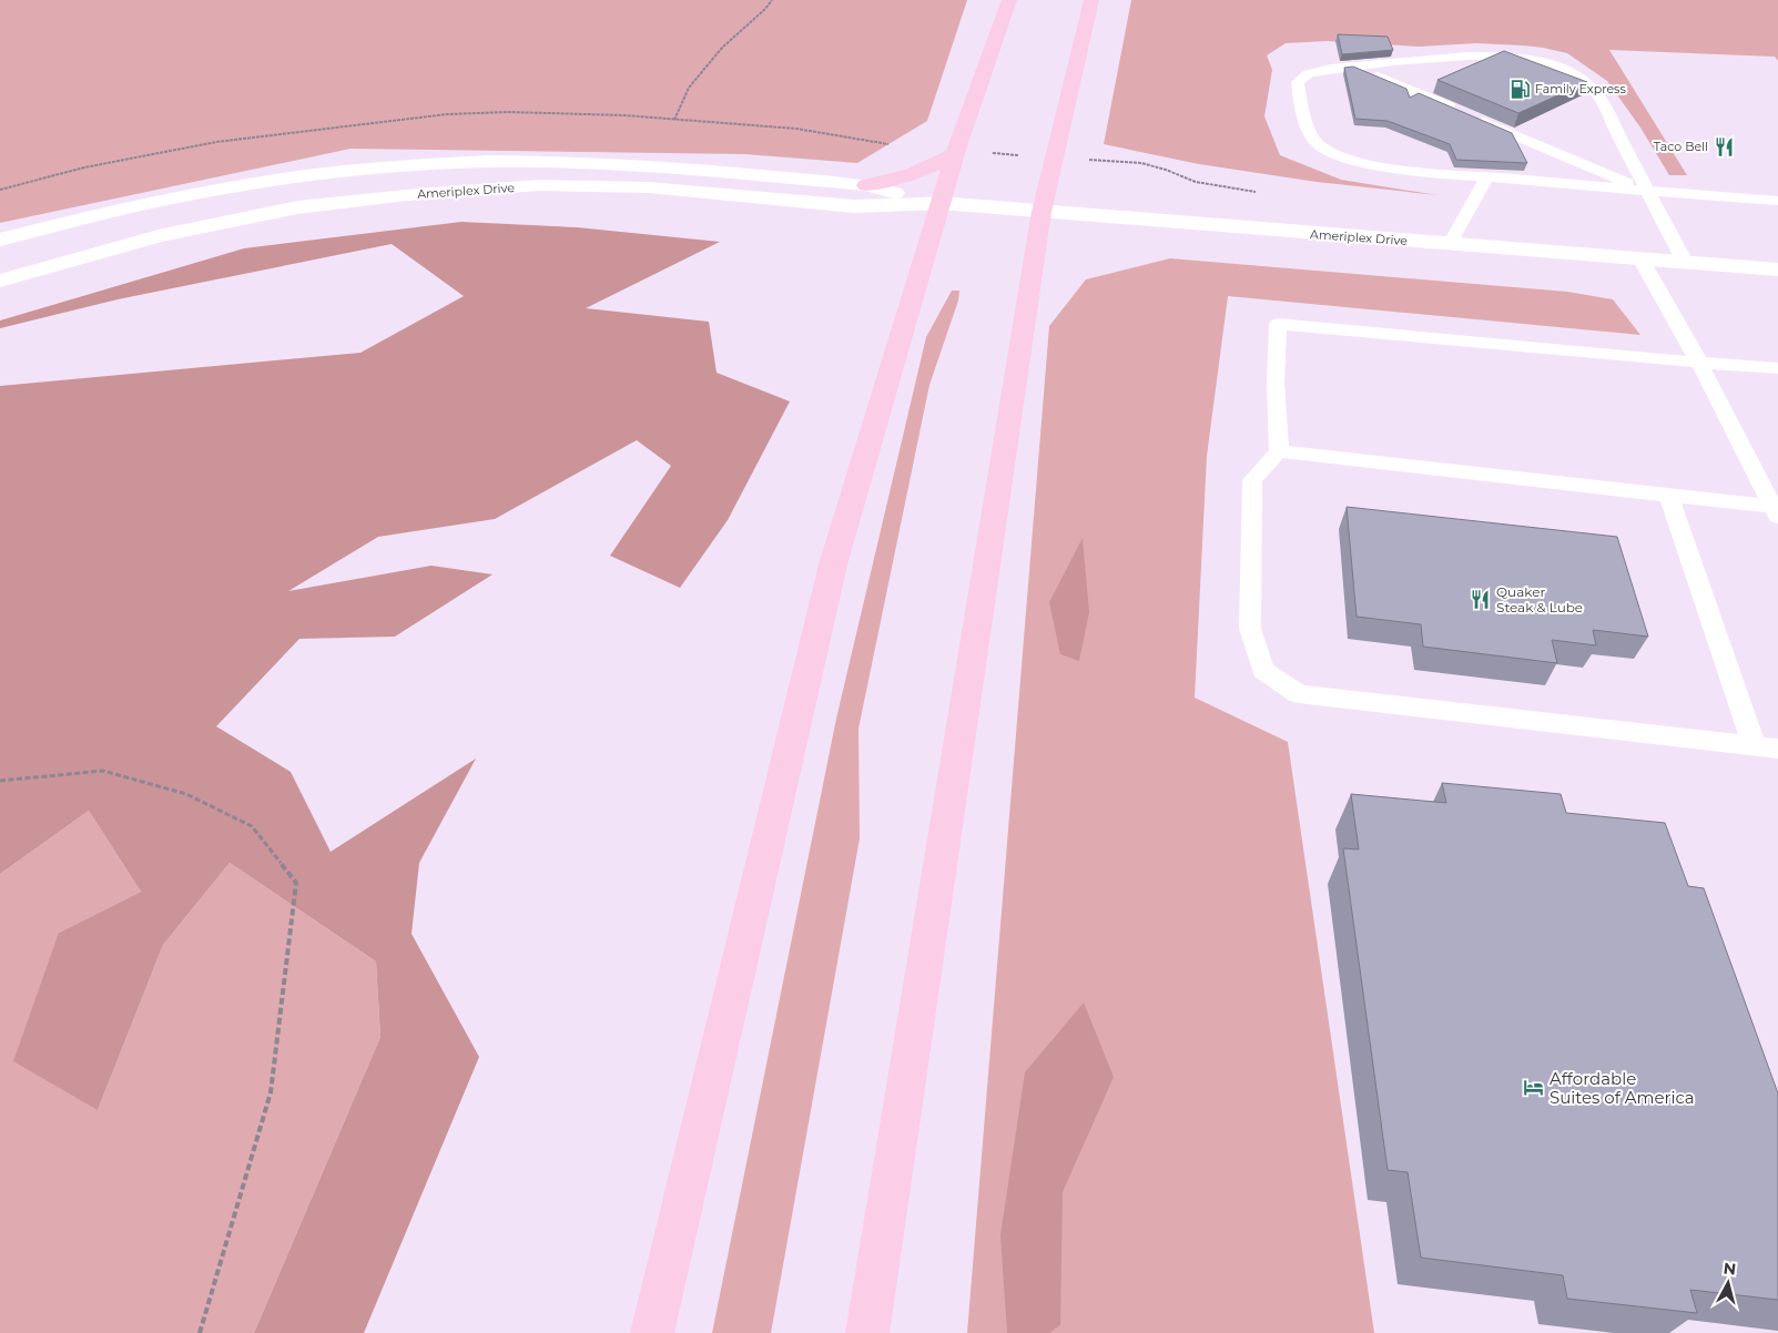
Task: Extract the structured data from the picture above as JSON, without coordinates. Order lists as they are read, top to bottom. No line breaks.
{"streets":{"street":["Ameriplex Drive"]},"places":{"fuel station":["Family Express"],"restaurant":["Taco Bell","Quaker Steak & Lube"],"hotel":["Affordable Suites of America"]},"north":"top"}
